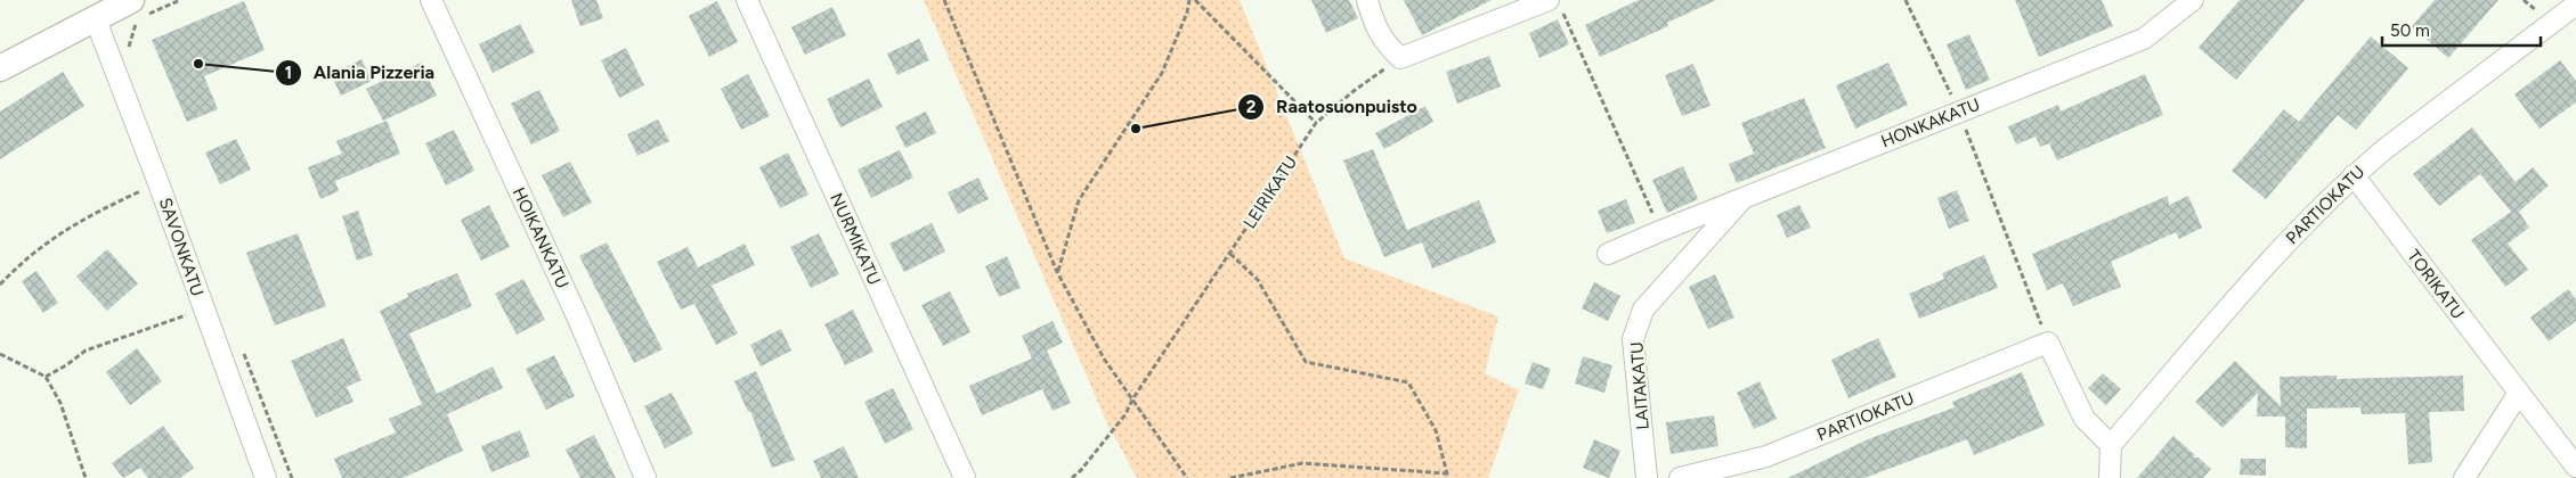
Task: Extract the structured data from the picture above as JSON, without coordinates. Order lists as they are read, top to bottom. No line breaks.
{"streets":{"street":["HONKAKATU","PARTIOKATU","HOIKANKATU","NURMIKATU","SAVONKATU","TORIKATU","LAITAKATU"],"path":["LEIRIKATU"]},"crossings":[["HONKAKATU","LAITAKATU"],["PARTIOKATU","TORIKATU"]],"places":["Alania Pizzeria","Raatosuonpuisto"],"scale_bar":"50 m"}
